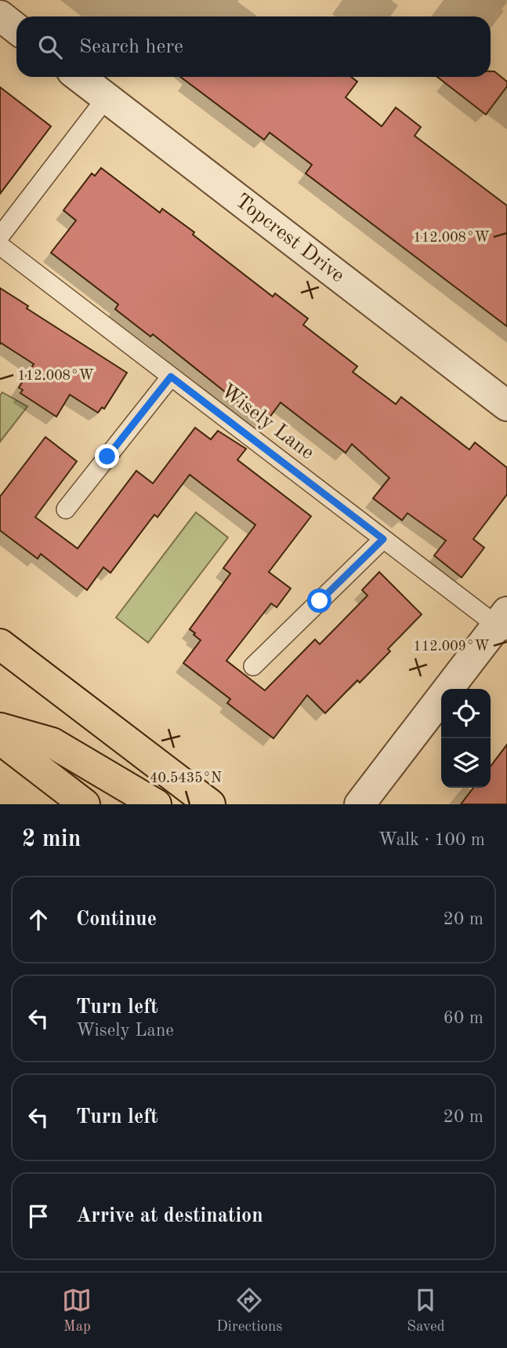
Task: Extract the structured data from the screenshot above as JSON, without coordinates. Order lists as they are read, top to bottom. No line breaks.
{"streets":{"street":["Topcrest Drive"],"lane":["Wisely Lane"]},"page":{"search":"Search here","heading":["2 min","Walk · 100 m"],"list":[["Continue","20 m"],["Turn left","Wisely Lane","60 m"],["Turn left","20 m"],"Arrive at destination"],"nav":["Map","Directions","Saved"]},"coordinates":["112.008°W","112.009°W","40.5435°N"]}
